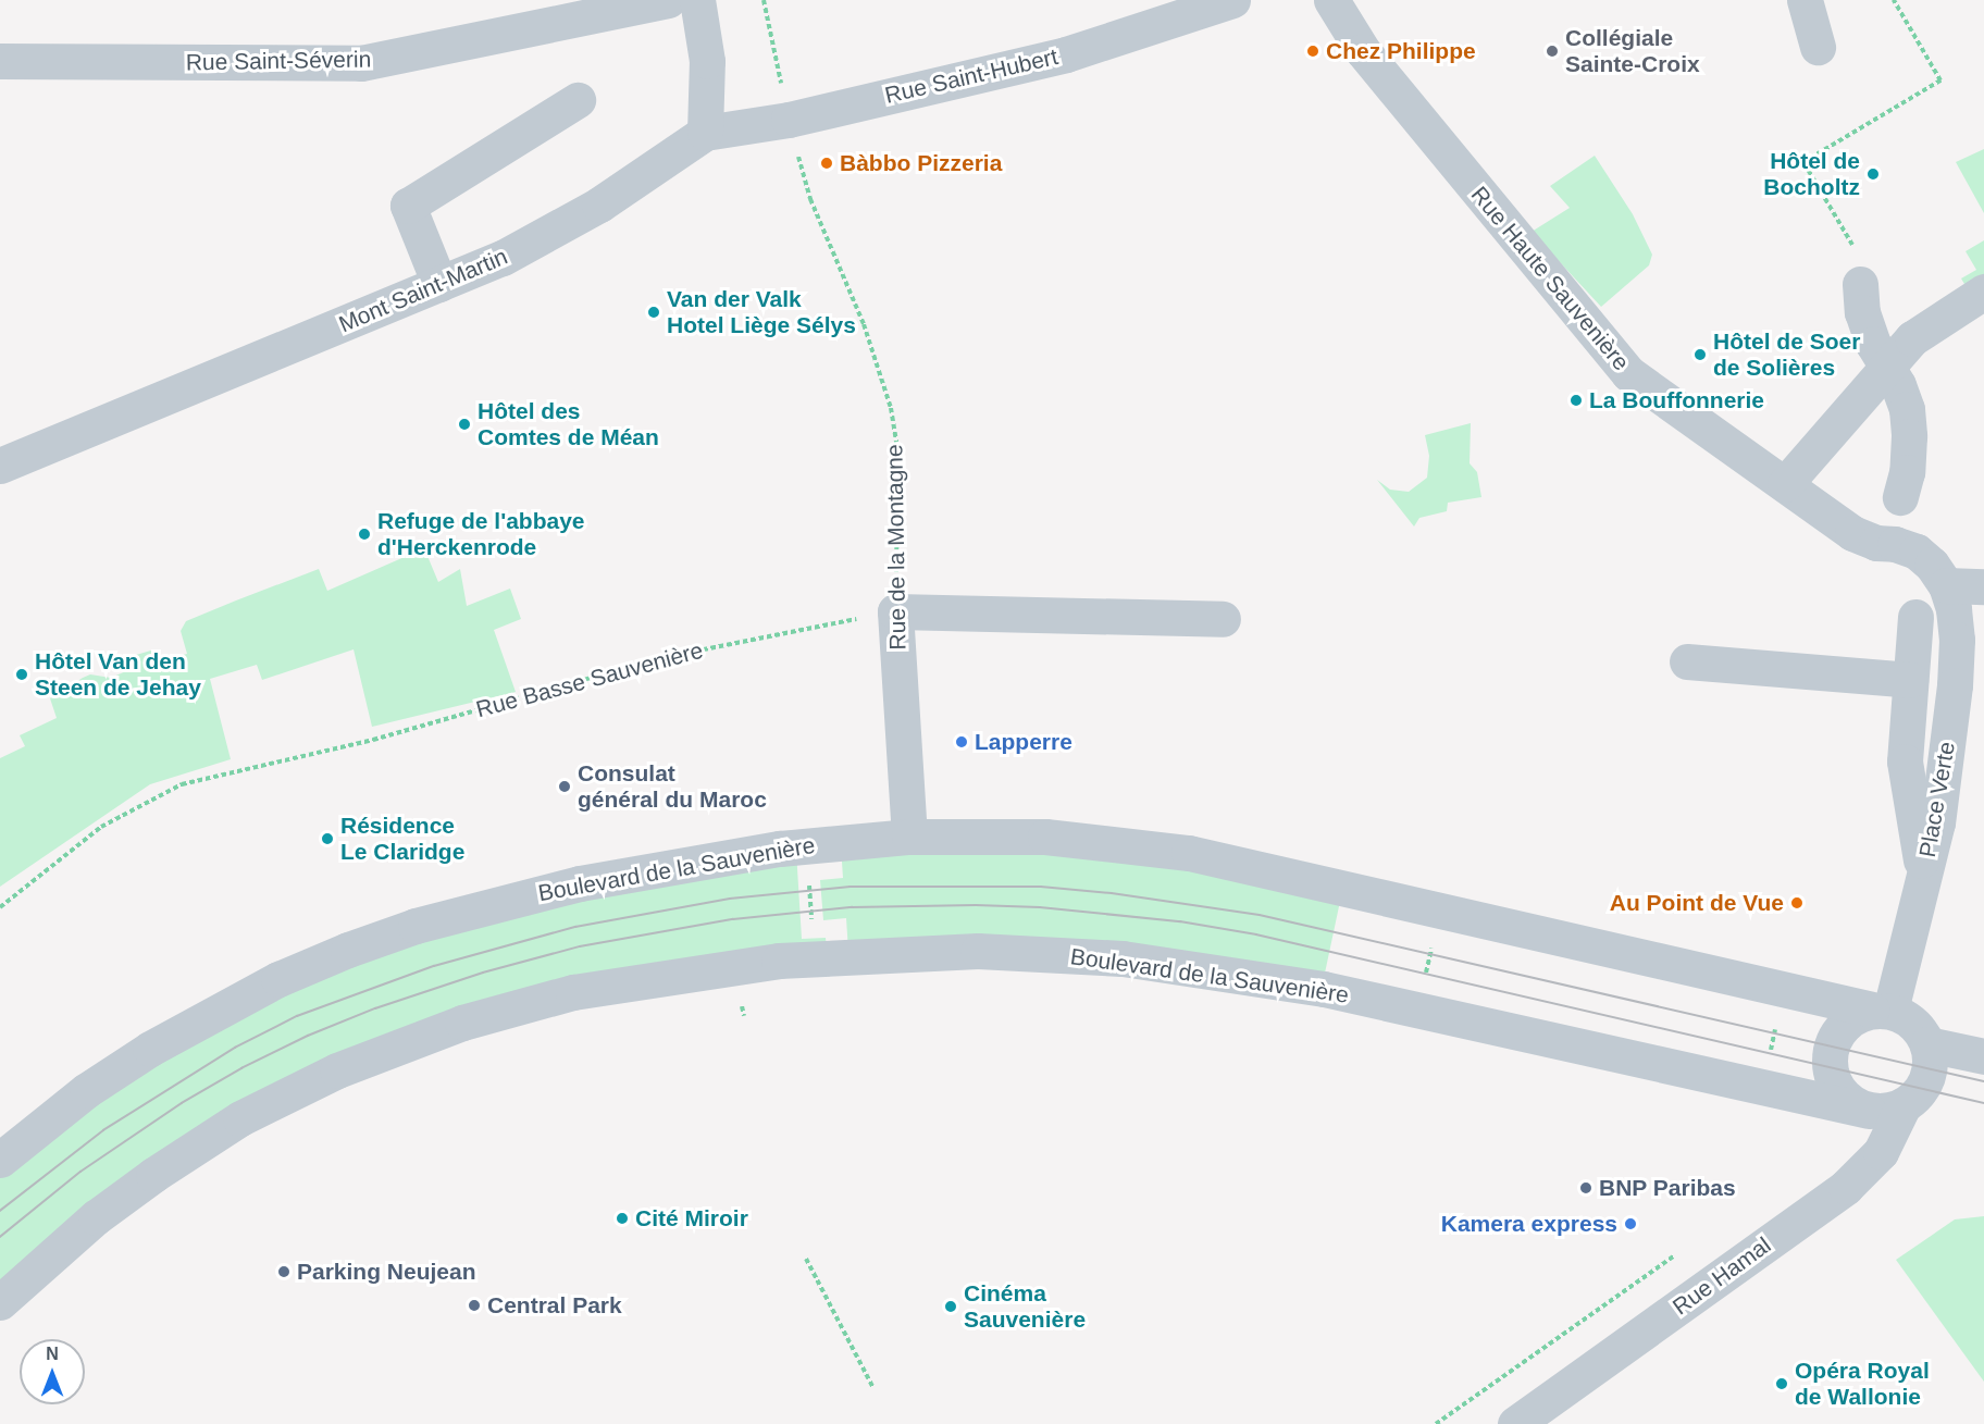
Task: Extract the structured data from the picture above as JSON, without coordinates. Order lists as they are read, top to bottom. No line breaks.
{"streets":{"street":["Rue Saint-Séverin","Rue Saint-Hubert","Rue Haute Sauvenière","Mont Saint-Martin","Rue de la Montagne","Place Verte","Boulevard de la Sauvenière","Rue Hamal"],"path":["Rue Basse Sauvenière"]},"crossings":[["Rue Saint-Hubert","Mont Saint-Martin"],["Rue Saint-Hubert","Rue de la Montagne"],["Rue Haute Sauvenière","Place Verte"],["Rue de la Montagne","Rue Basse Sauvenière"],["Rue de la Montagne","Boulevard de la Sauvenière"],["Place Verte","Boulevard de la Sauvenière"],["Boulevard de la Sauvenière","Rue Hamal"]],"places":["Chez Philippe","Collégiale Sainte-Croix","Bàbbo Pizzeria","Hôtel de Bocholtz","Van der Valk Hotel Liège Sélys","Hôtel de Soer de Solières","La Bouffonnerie","Hôtel des Comtes de Méan","Refuge de l'abbaye d'Herckenrode","Hôtel Van den Steen de Jehay","Lapperre","Consulat général du Maroc","Résidence Le Claridge","Au Point de Vue","BNP Paribas","Cité Miroir","Kamera express","Parking Neujean","Central Park","Cinéma Sauvenière","Opéra Royal de Wallonie"],"north":"top"}
